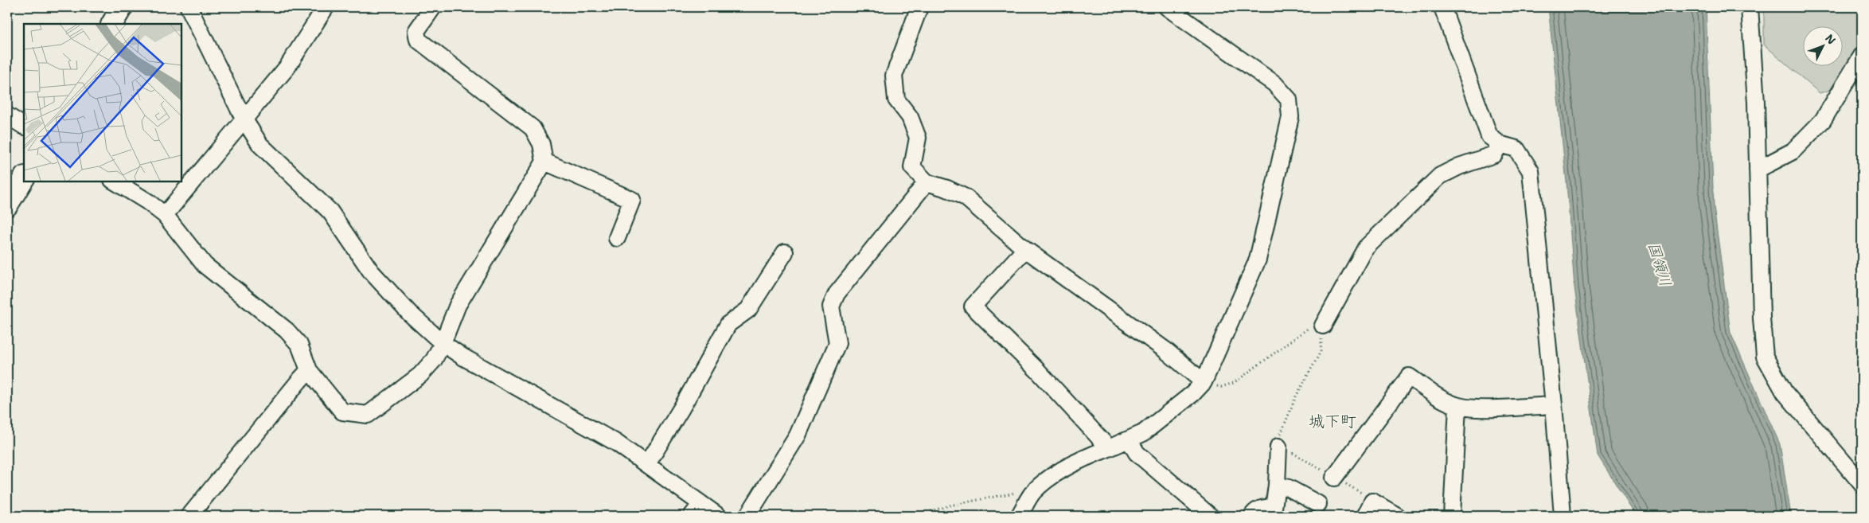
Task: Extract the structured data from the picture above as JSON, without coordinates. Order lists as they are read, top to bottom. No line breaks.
{"districts":["城下町"],"water":["国領川"],"north":"top right"}
